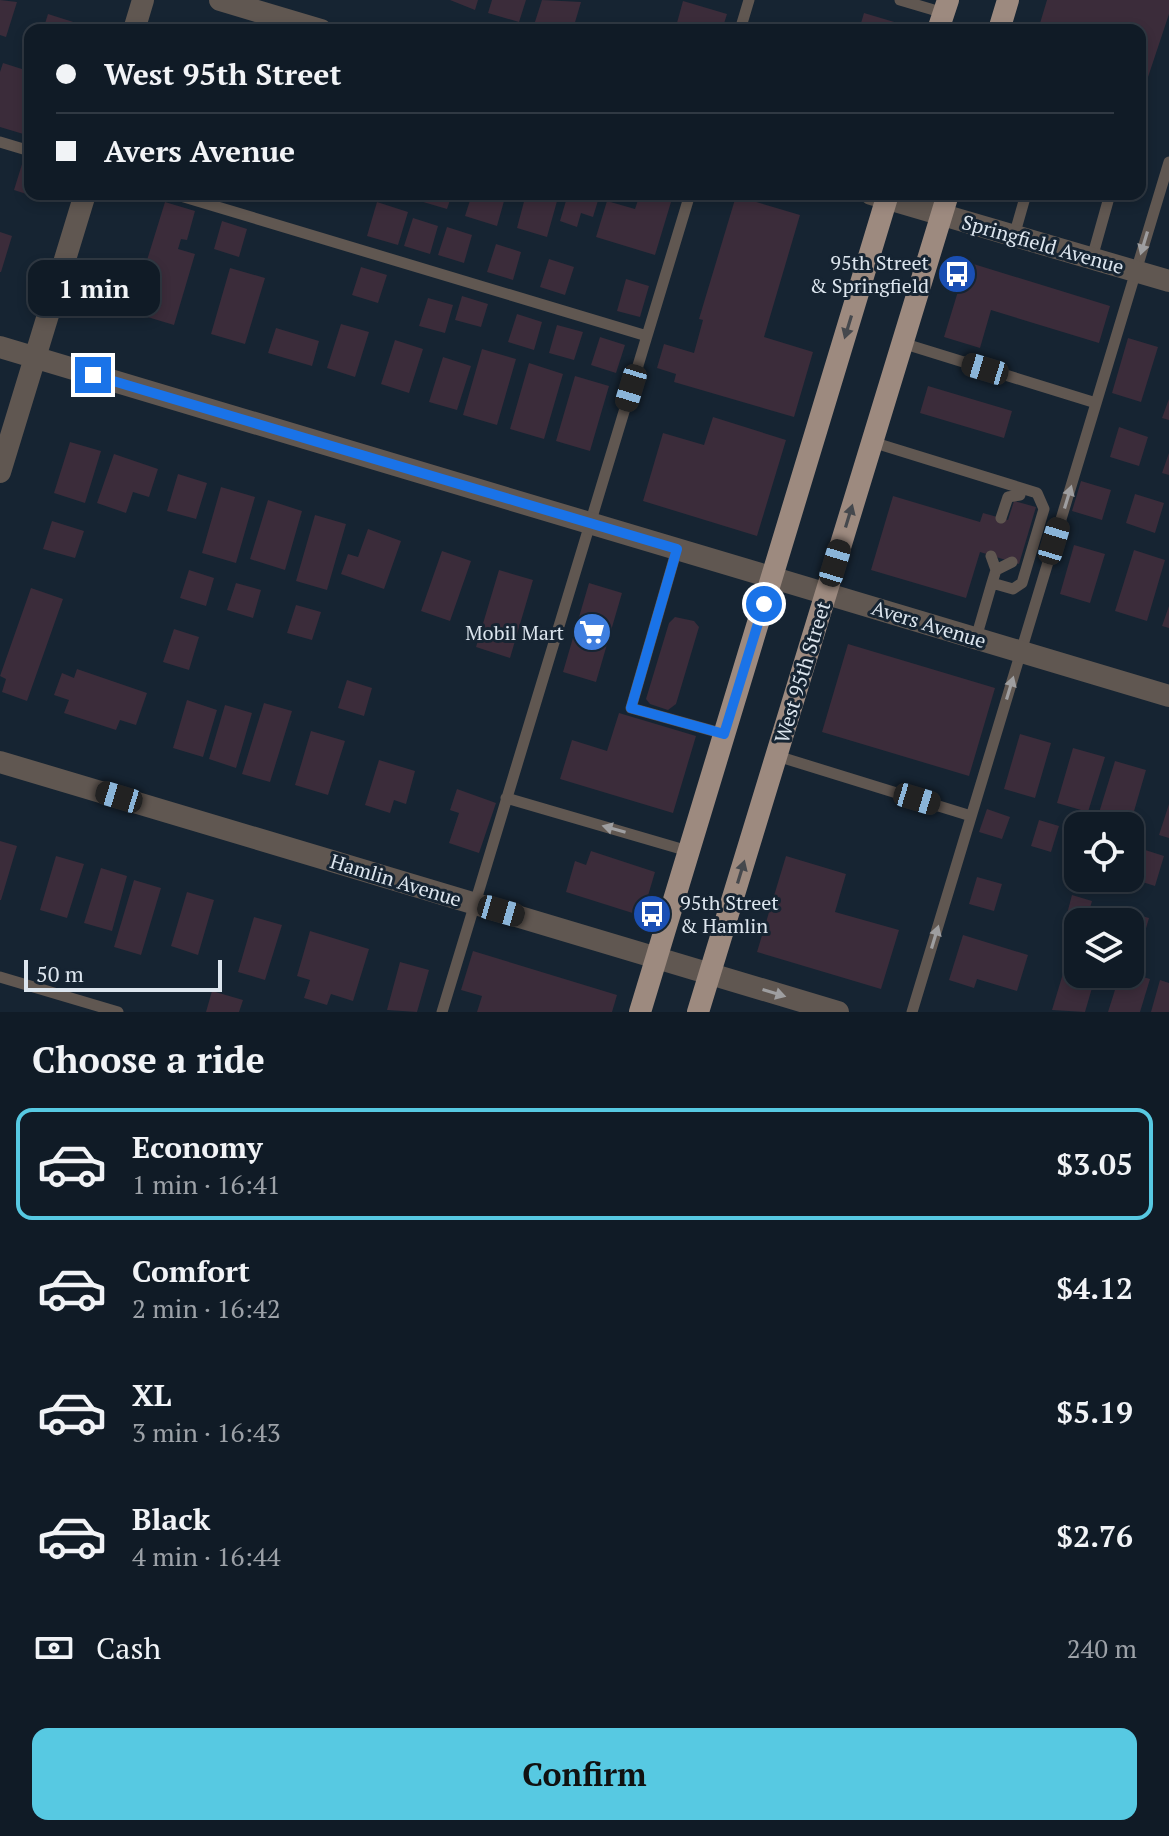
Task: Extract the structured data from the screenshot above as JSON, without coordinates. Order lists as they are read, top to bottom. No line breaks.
{"streets":{"main road":["West 95th Street"],"street":["Springfield Avenue","Avers Avenue","Hamlin Avenue"]},"crossings":[["Springfield Avenue","West 95th Street"],["Avers Avenue","West 95th Street"],["West 95th Street","Hamlin Avenue"]],"places":{"bus stop":["95th Street & Springfield","95th Street & Hamlin"],"supermarket":["Mobil Mart"]},"scale_bar":"50 m","page":{"banner":["West 95th Street","Avers Avenue"],"bubble":"1 min","scale":"50 m","heading":"Choose a ride","list":[{"name":"Economy","note":"1 min · 16:41","value":"$3.05"},{"name":"Comfort","note":"2 min · 16:42","value":"$4.12"},{"name":"XL","note":"3 min · 16:43","value":"$5.19"},{"name":"Black","note":"4 min · 16:44","value":"$2.76"}],"pay":["Cash","240 m"],"buttons":"Confirm"}}
